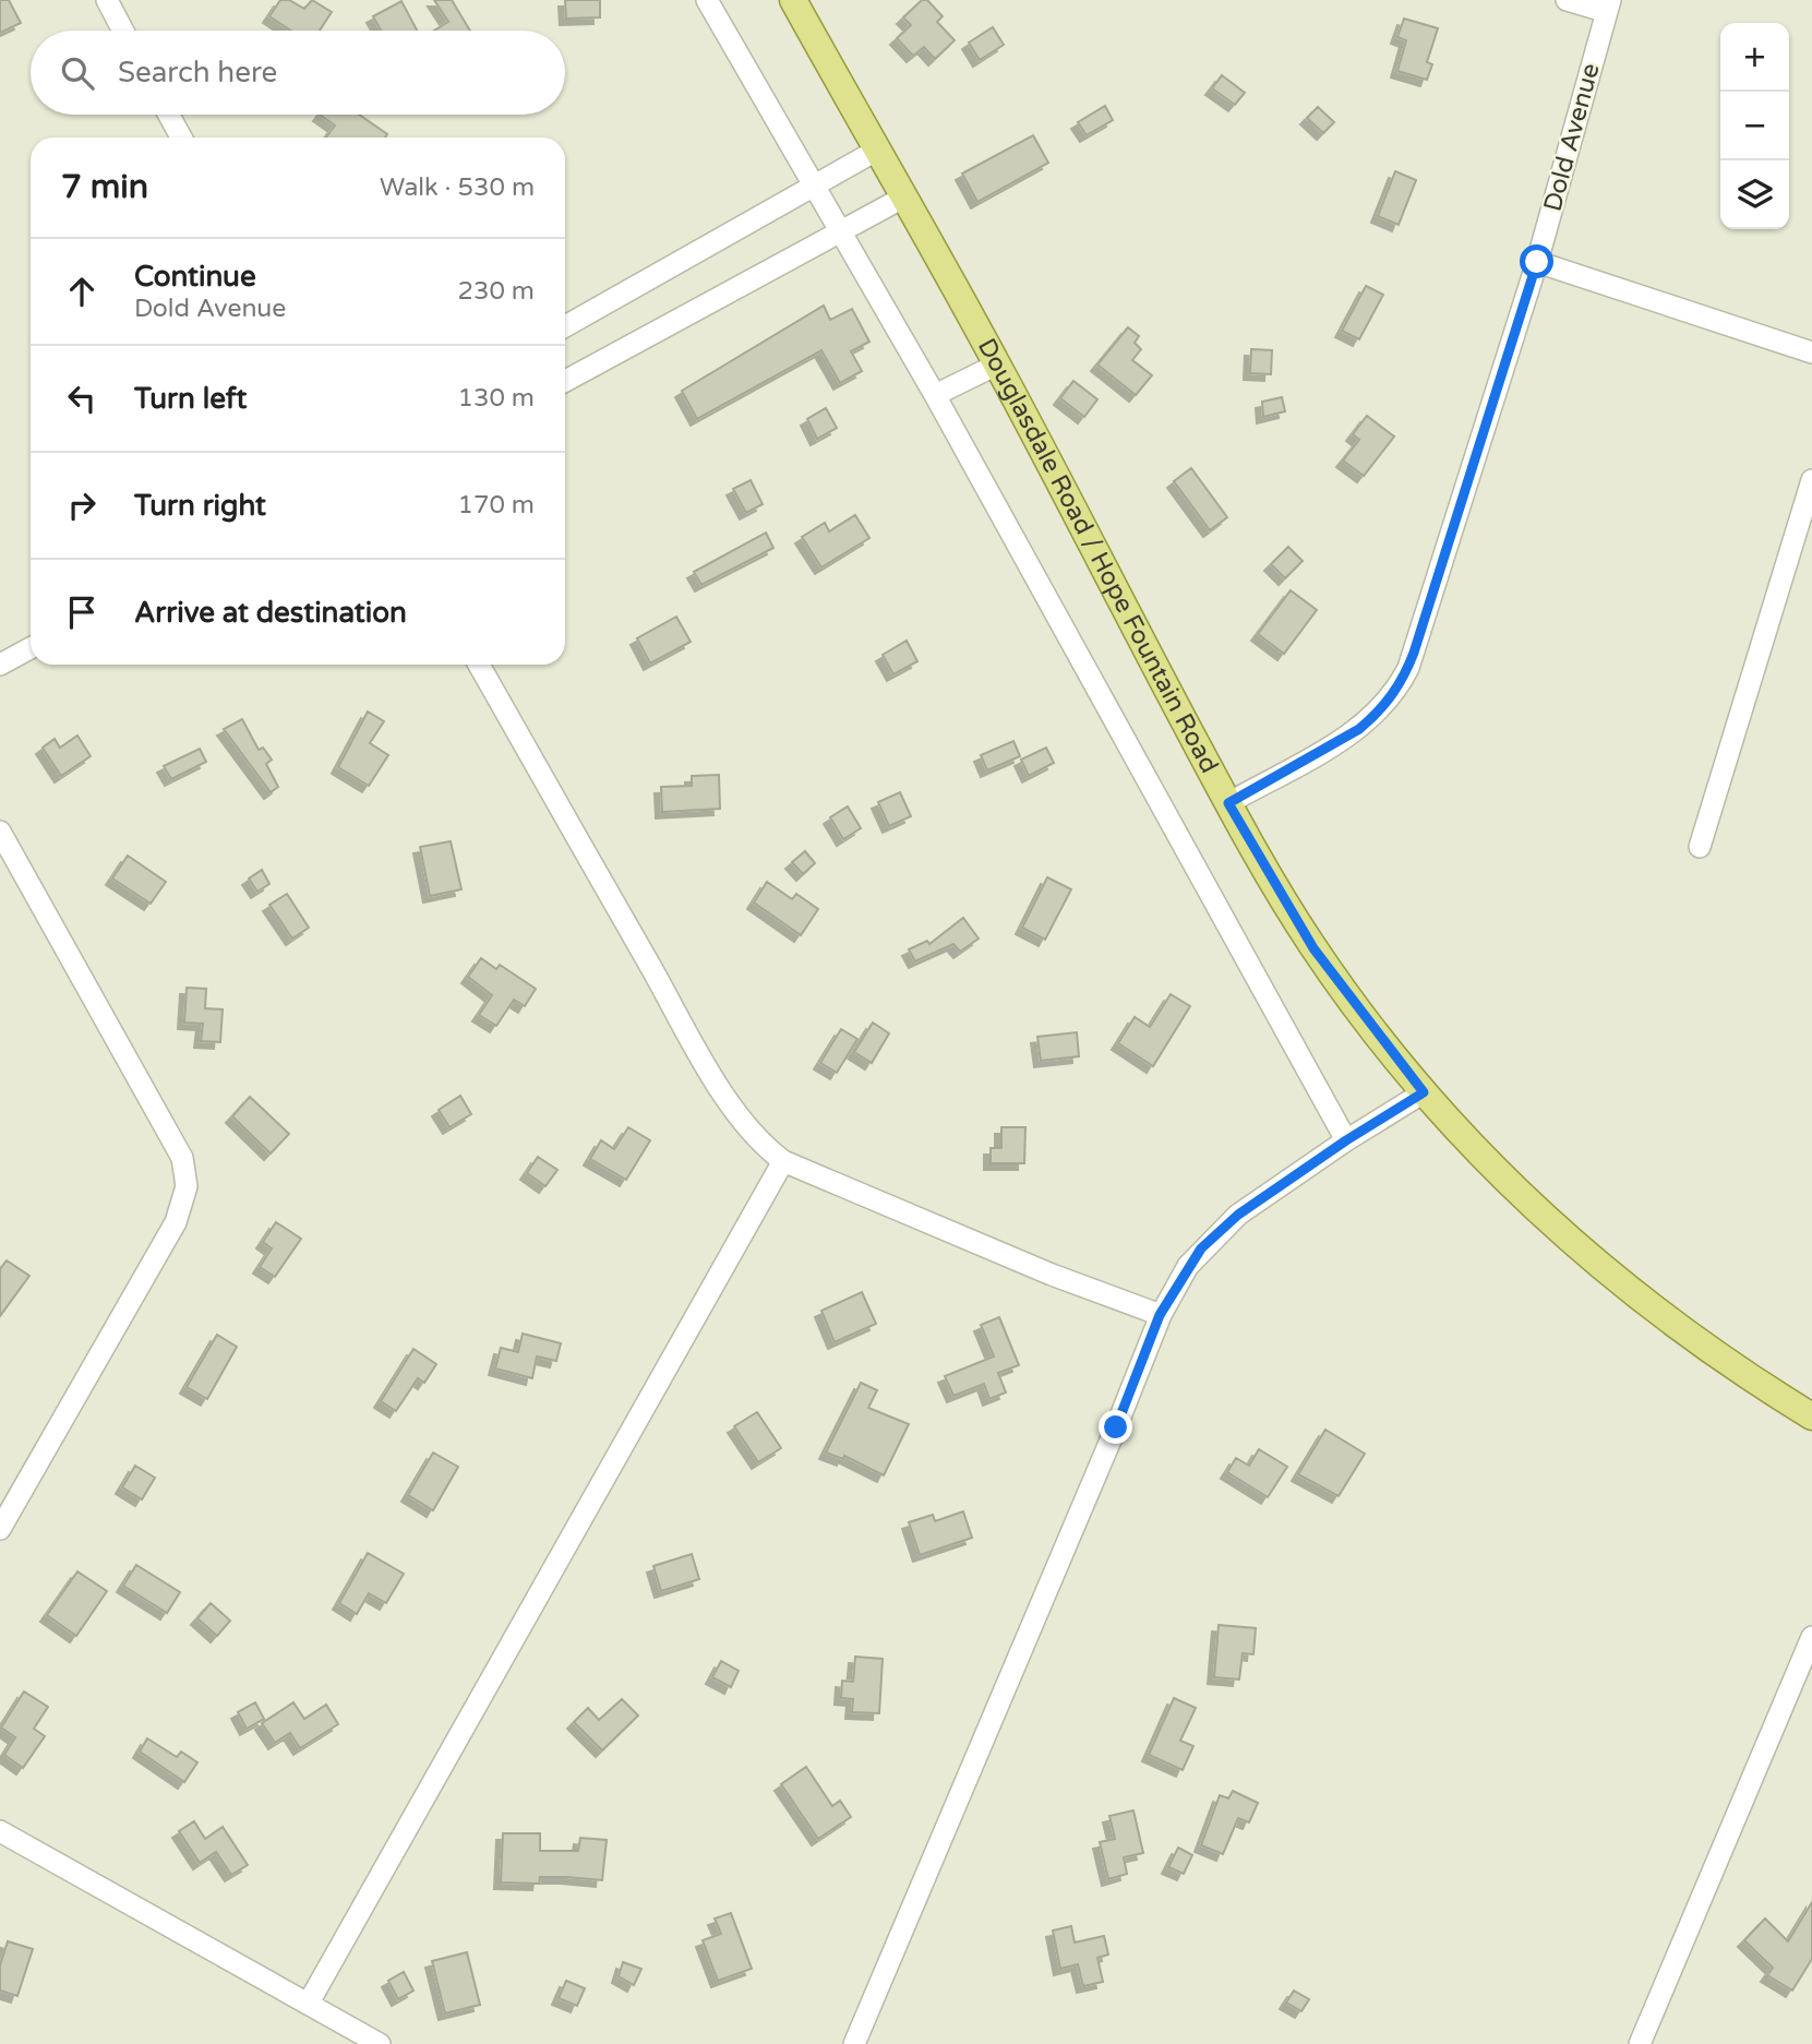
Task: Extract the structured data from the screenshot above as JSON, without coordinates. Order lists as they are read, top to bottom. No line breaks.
{"streets":{"main road":["Douglasdale Road / Hope Fountain Road"],"street":["Dold Avenue"]},"crossings":[["Dold Avenue","Douglasdale Road / Hope Fountain Road"]],"page":{"map_buttons":["+","−"],"search":"Search here","heading":["7 min","Walk · 530 m"],"list":[["Continue","Dold Avenue","230 m"],["Turn left","130 m"],["Turn right","170 m"],"Arrive at destination"]}}
